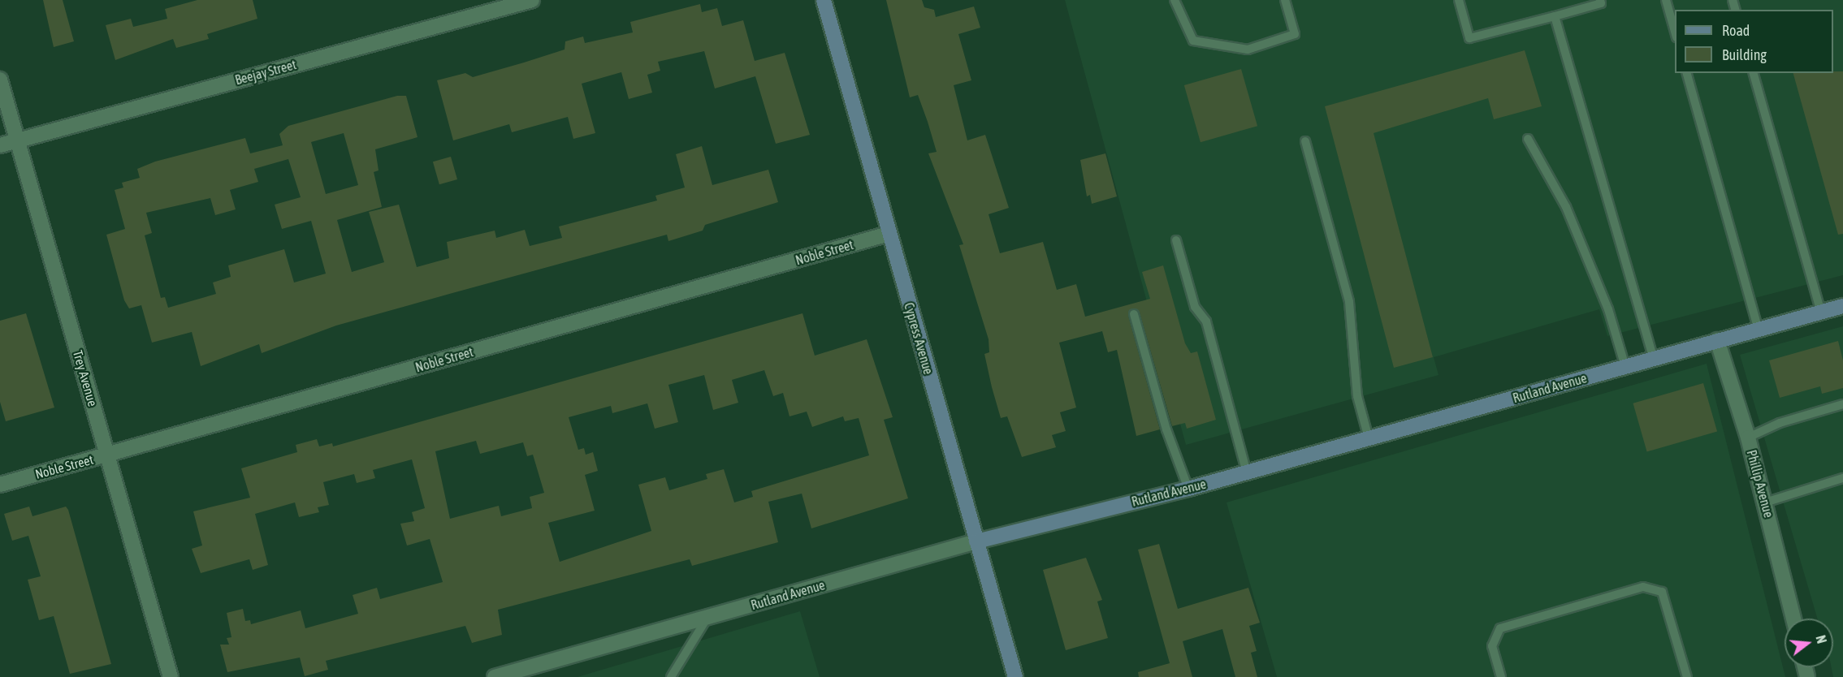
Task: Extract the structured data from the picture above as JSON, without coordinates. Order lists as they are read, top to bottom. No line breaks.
{"streets":{"street":["Beejay Street","Noble Street","Cypress Avenue","Trey Avenue","Rutland Avenue","Phillip Avenue"]},"crossings":[["Beejay Street","Trey Avenue"],["Noble Street","Cypress Avenue"],["Noble Street","Trey Avenue"],["Cypress Avenue","Rutland Avenue"],["Rutland Avenue","Phillip Avenue"]],"legend":["Road","Building"],"north":"right"}
